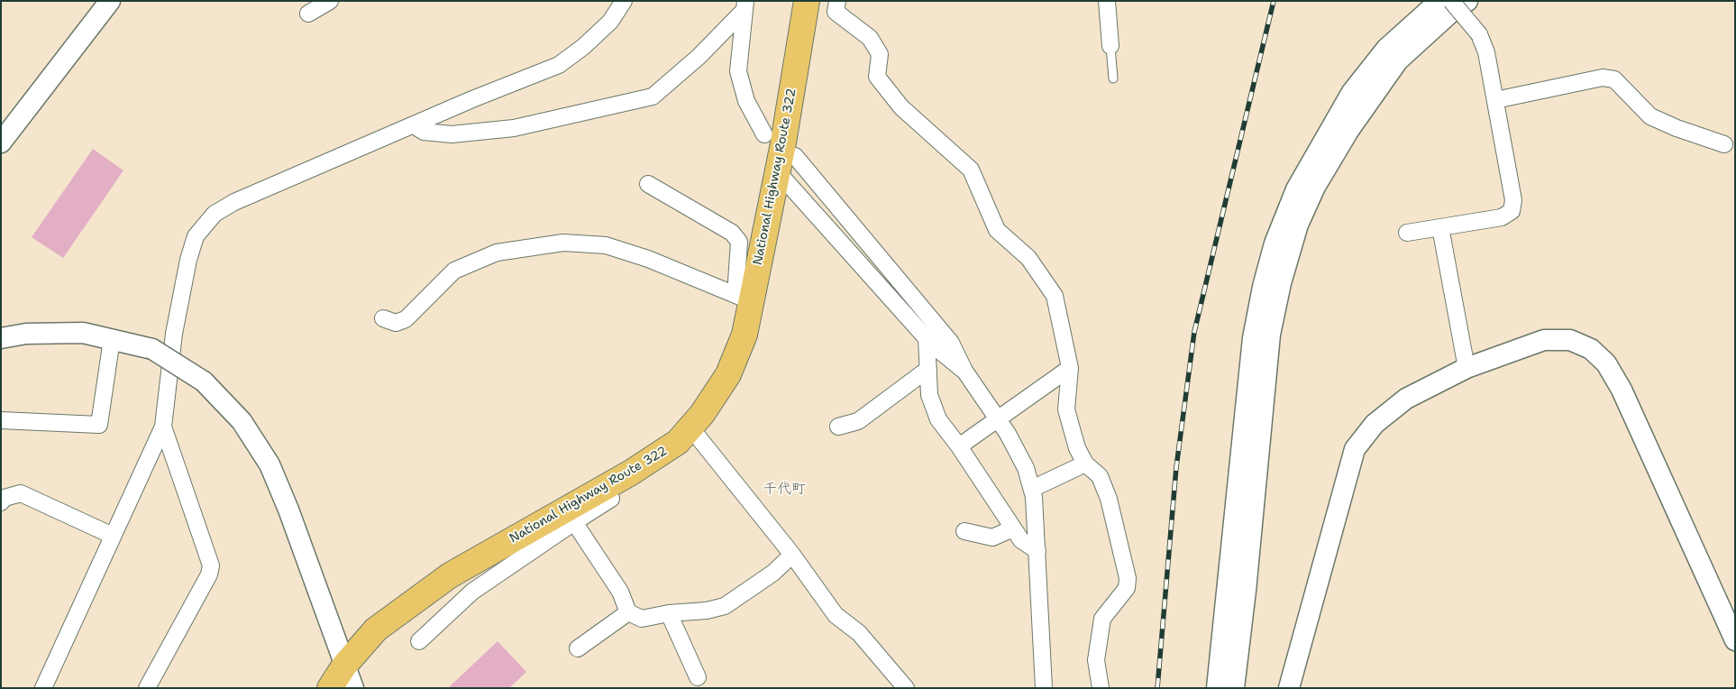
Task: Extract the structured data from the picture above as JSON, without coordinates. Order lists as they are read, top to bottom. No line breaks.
{"streets":{"highway":["National Highway Route 322"]},"districts":["千代町"]}
